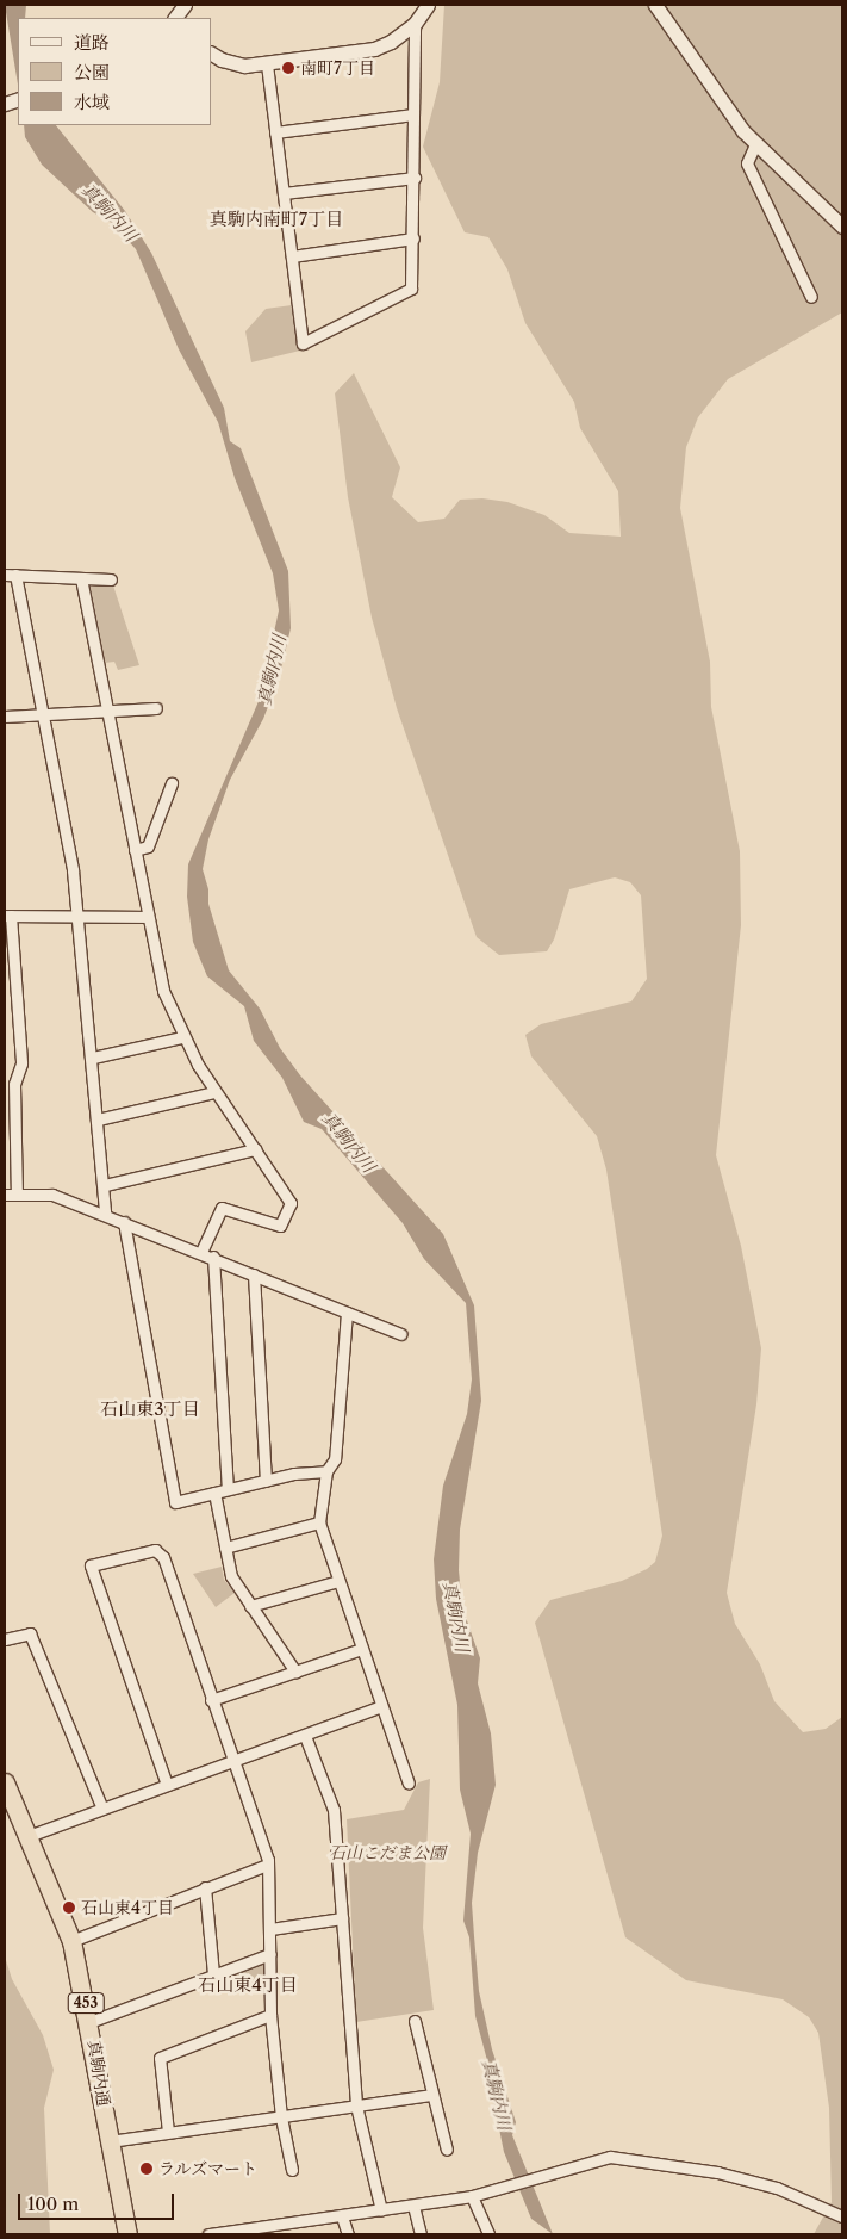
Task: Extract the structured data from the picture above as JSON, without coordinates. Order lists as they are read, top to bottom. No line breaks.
{"streets":{"highway":["453","真駒内通"]},"districts":["真駒内南町7丁目","石山東3丁目","石山東4丁目"],"water":["真駒内川"],"parks":["石山こだま公園"],"places":["南町7丁目","石山東4丁目","ラルズマート"],"legend":["道路","公園","水域"],"scale_bar":"100 m"}
